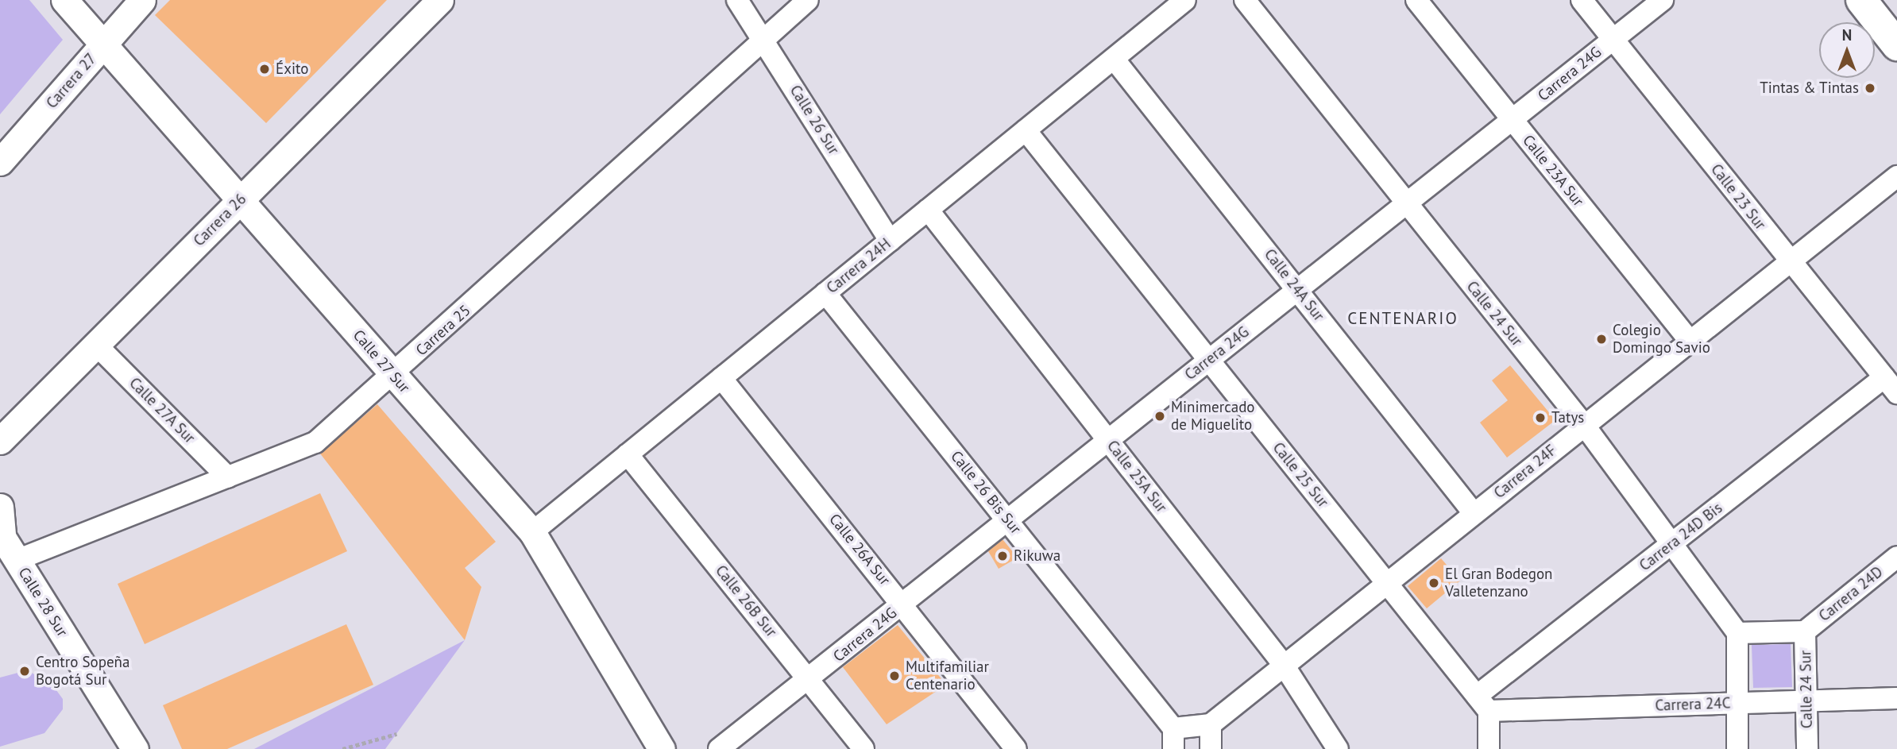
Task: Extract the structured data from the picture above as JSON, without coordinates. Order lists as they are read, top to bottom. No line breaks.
{"streets":{"street":["Carrera 24G","Carrera 27","Calle 26 Sur","Calle 23A Sur","Calle 23 Sur","Carrera 26","Carrera 24H","Calle 24A Sur","Calle 24 Sur","Carrera 25","Calle 27 Sur","Calle 27A Sur","Carrera 24F","Calle 25 Sur","Calle 25A Sur","Calle 26 Bis Sur","Carrera 24D Bis","Calle 26A Sur","Carrera 24D","Calle 26B Sur","Calle 28 Sur","Carrera 24C"]},"crossings":[["Carrera 24G","Calle 23A Sur"],["Carrera 24G","Calle 23 Sur"],["Carrera 24G","Calle 24A Sur"],["Carrera 24G","Calle 24 Sur"],["Carrera 24G","Calle 25 Sur"],["Carrera 24G","Calle 25A Sur"],["Carrera 24G","Calle 26 Bis Sur"],["Carrera 24G","Calle 26A Sur"],["Carrera 24G","Calle 26B Sur"],["Carrera 27","Calle 27 Sur"],["Calle 26 Sur","Carrera 24H"],["Calle 26 Sur","Carrera 25"],["Calle 23A Sur","Carrera 24F"],["Calle 23 Sur","Carrera 24F"],["Calle 23 Sur","Carrera 24D Bis"],["Carrera 26","Calle 27 Sur"],["Carrera 26","Calle 27A Sur"],["Carrera 24H","Calle 24A Sur"],["Carrera 24H","Calle 27 Sur"],["Carrera 24H","Calle 25 Sur"],["Carrera 24H","Calle 25A Sur"],["Carrera 24H","Calle 26 Bis Sur"],["Carrera 24H","Calle 26A Sur"],["Carrera 24H","Calle 26B Sur"],["Calle 24A Sur","Carrera 24F"],["Calle 24 Sur","Carrera 24F"],["Calle 24 Sur","Carrera 24D Bis"],["Calle 24 Sur","Carrera 24D"],["Calle 24 Sur","Carrera 24C"],["Carrera 25","Calle 27 Sur"],["Carrera 25","Calle 27A Sur"],["Carrera 25","Calle 28 Sur"],["Carrera 24F","Calle 25 Sur"],["Carrera 24F","Calle 25A Sur"],["Calle 25 Sur","Carrera 24D Bis"],["Calle 25 Sur","Carrera 24C"],["Carrera 24D Bis","Carrera 24C"]],"districts":["CENTENARIO"],"places":["Éxito","Tintas & Tintas","Colegio Domingo Savio","Minimercado de Miguelito","Tatys","Rikuwa","El Gran Bodegon Valletenzano","Centro Sopeña Bogotá Sur","Multifamiliar Centenario"],"north":"top"}
